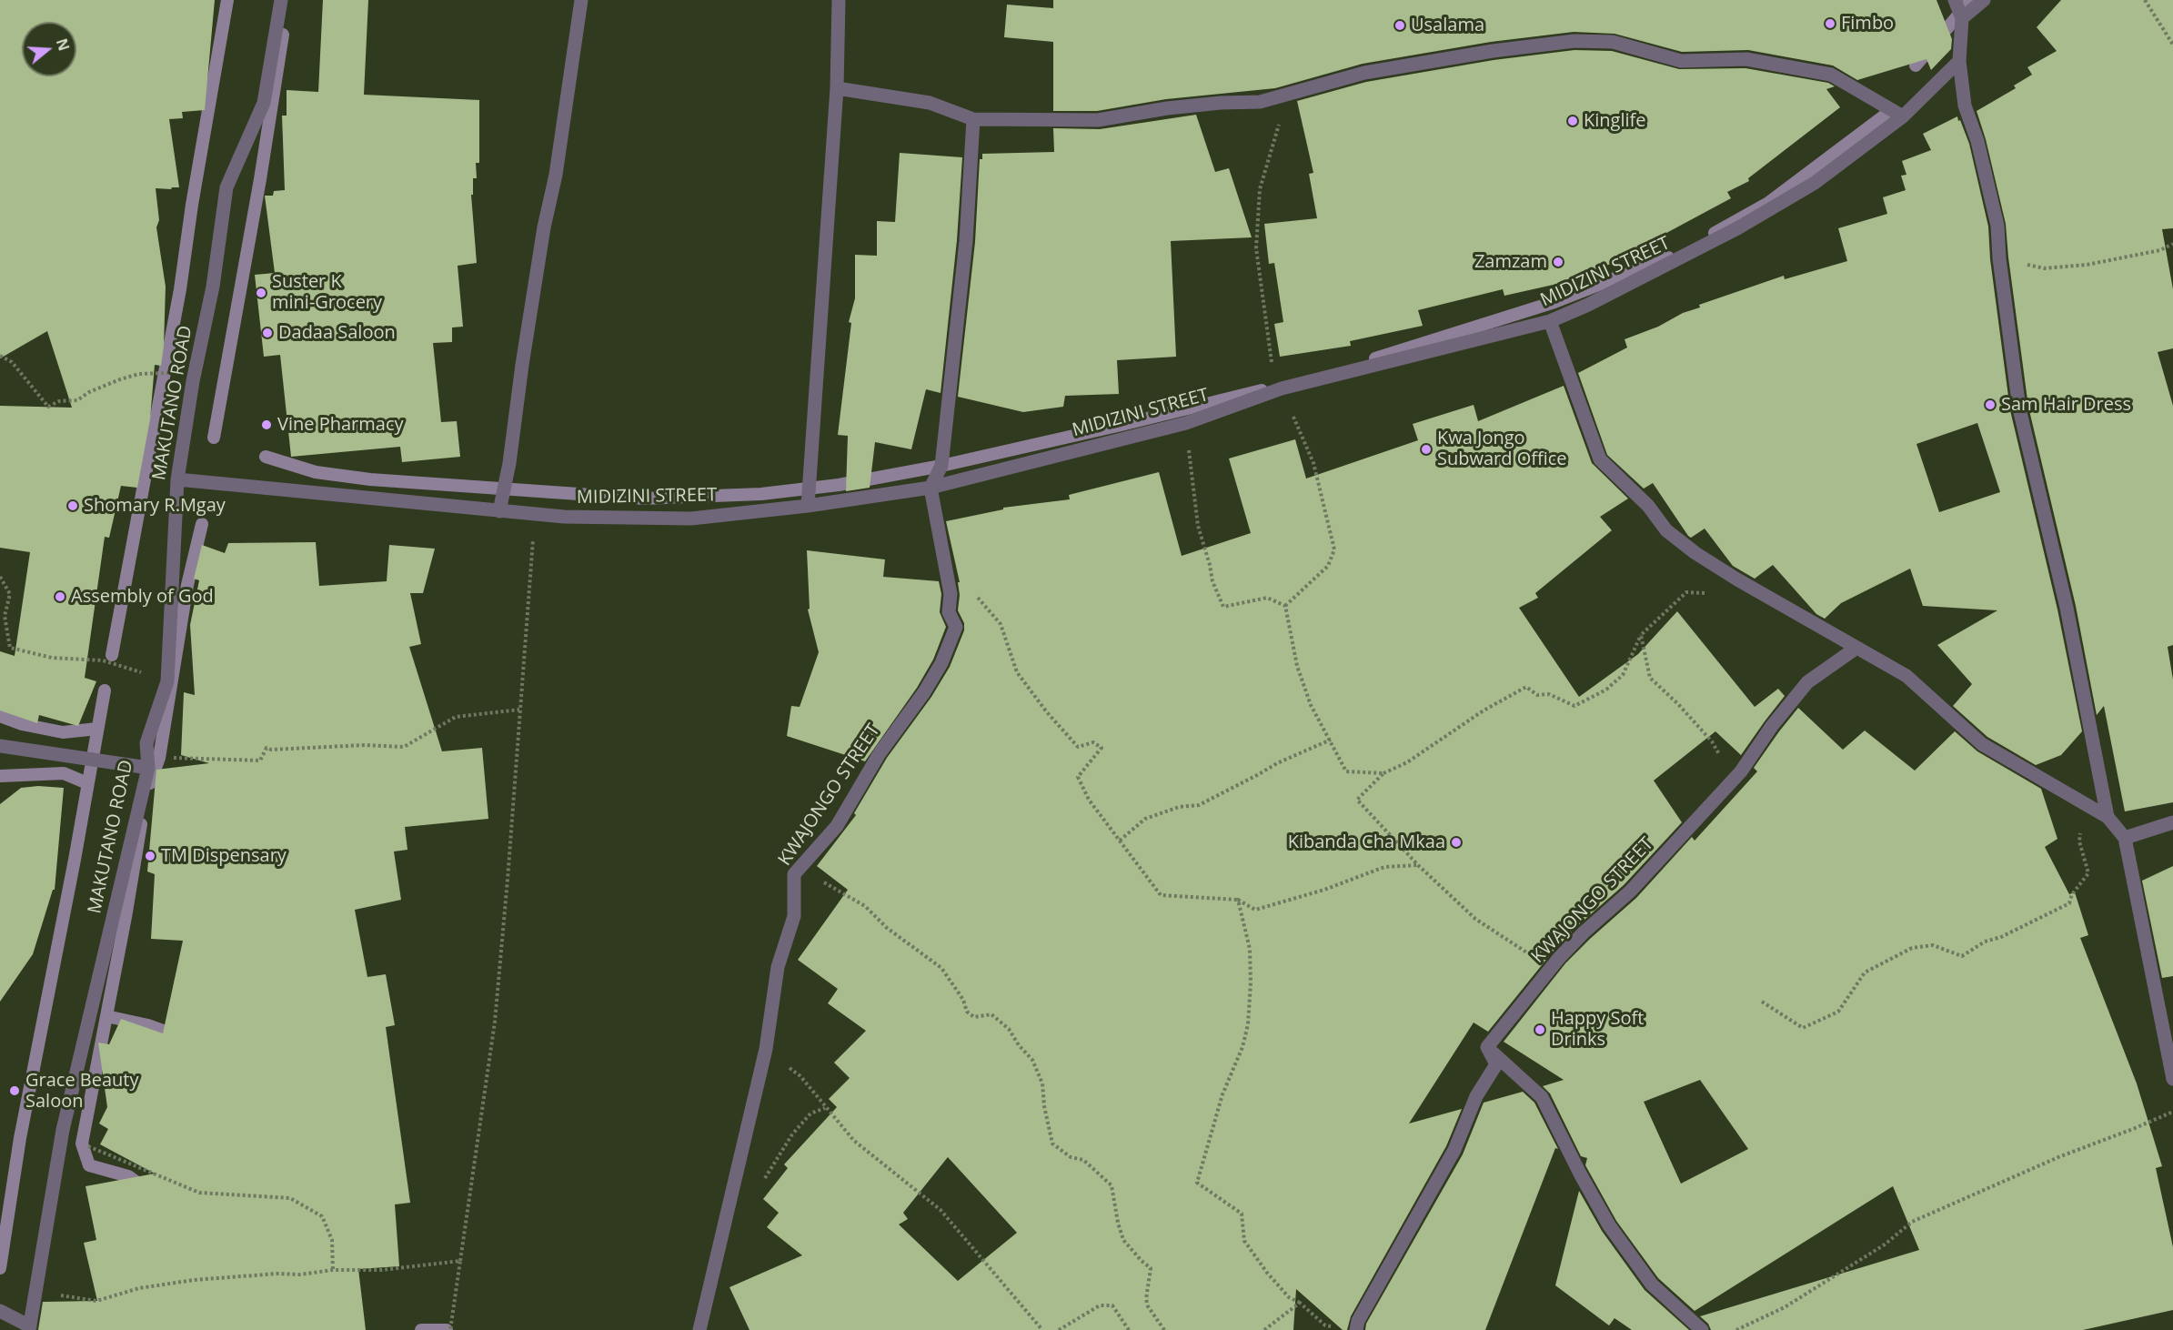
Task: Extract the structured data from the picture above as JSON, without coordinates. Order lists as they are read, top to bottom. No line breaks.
{"streets":{"street":["MIDIZINI STREET","MAKUTANO ROAD","KWAJONGO STREET"]},"crossings":[["MIDIZINI STREET","MAKUTANO ROAD"],["MIDIZINI STREET","KWAJONGO STREET"]],"places":["Fimbo","Usalama","Kinglife","Zamzam","Suster K mini-Grocery","Dadaa Saloon","Sam Hair Dress","Vine Pharmacy","Kwa Jongo Subward Office","Shomary R.Mgay","Assembly of God","Kibanda Cha Mkaa","TM Dispensary","Happy Soft Drinks","Grace Beauty Saloon"],"north":"right"}
